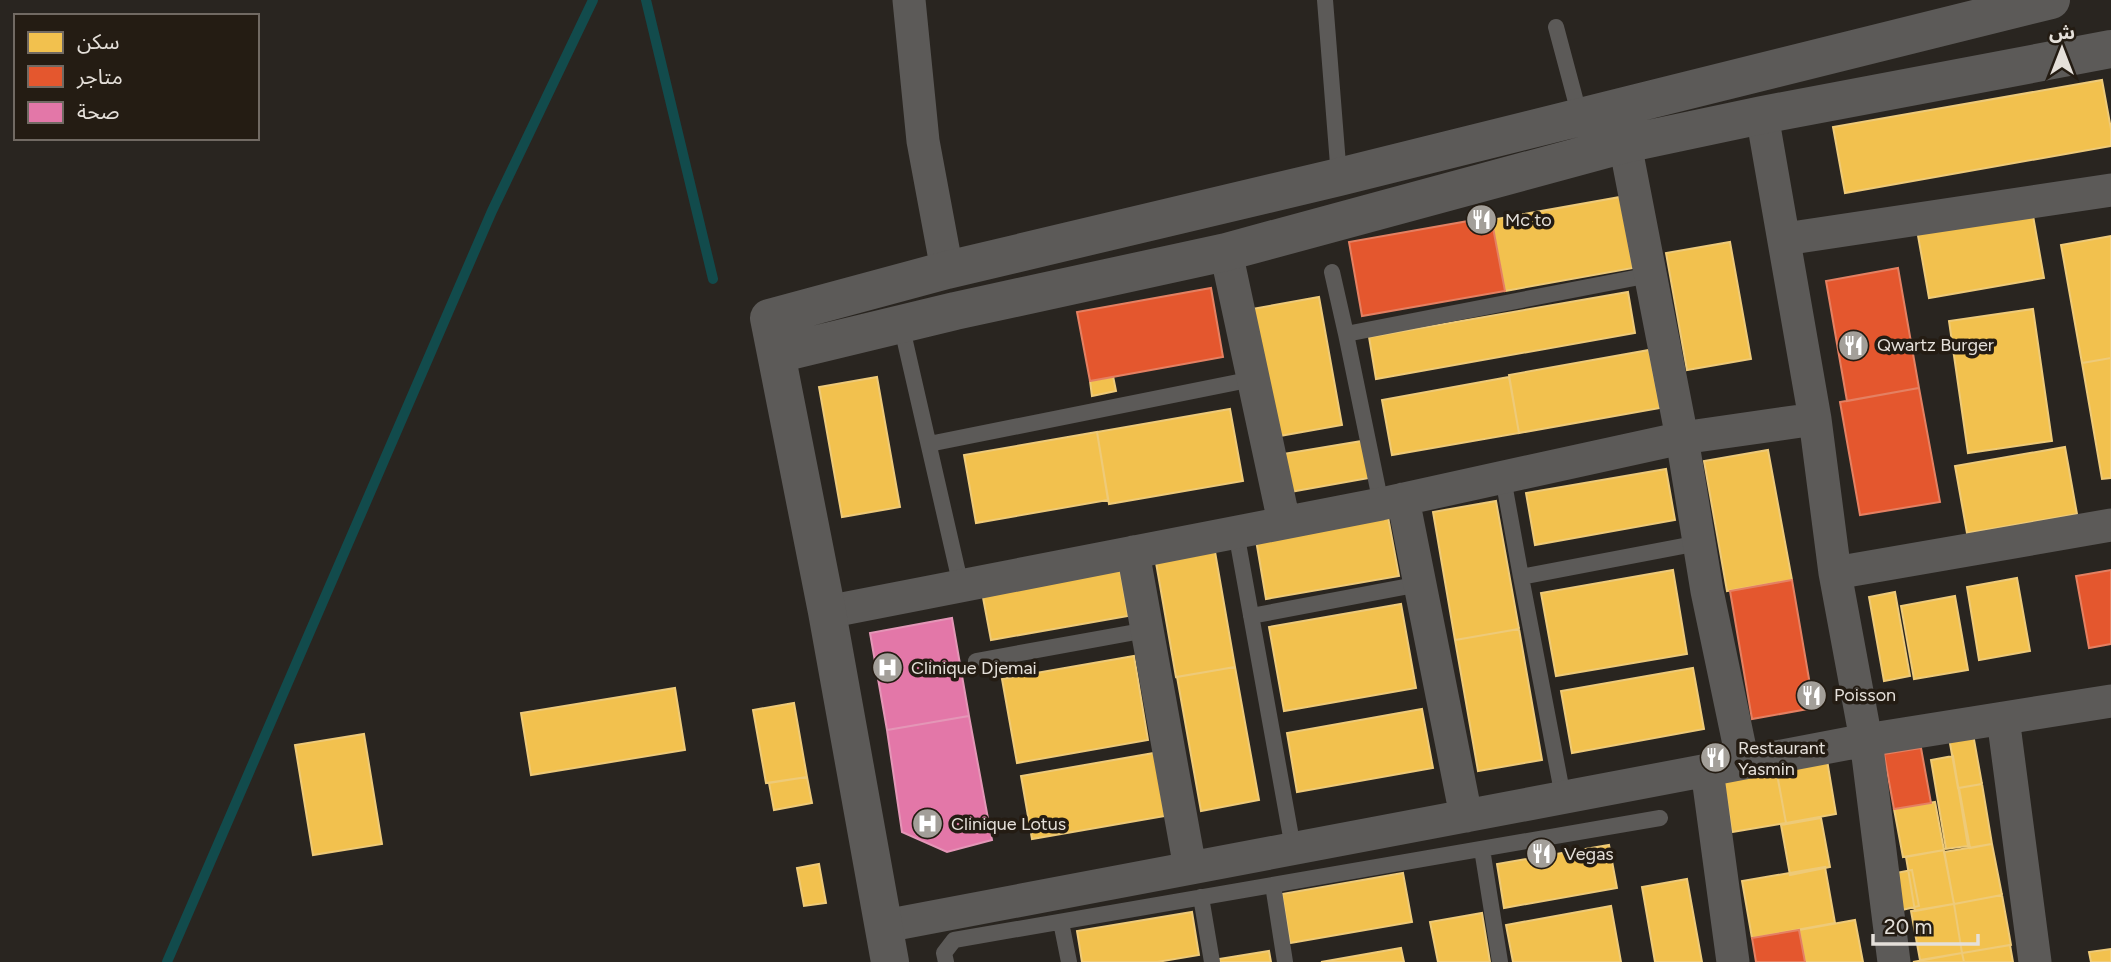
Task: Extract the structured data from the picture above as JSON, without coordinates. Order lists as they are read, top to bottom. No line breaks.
{"places":{"restaurant":["Mc to","Qwartz Burger","Poisson","Restaurant Yasmin","Vegas"],"hospital":["Clinique Djemai","Clinique Lotus"]},"legend":["سكن","متاجر","صحة"],"scale_bar":"20 m","north":"top"}
